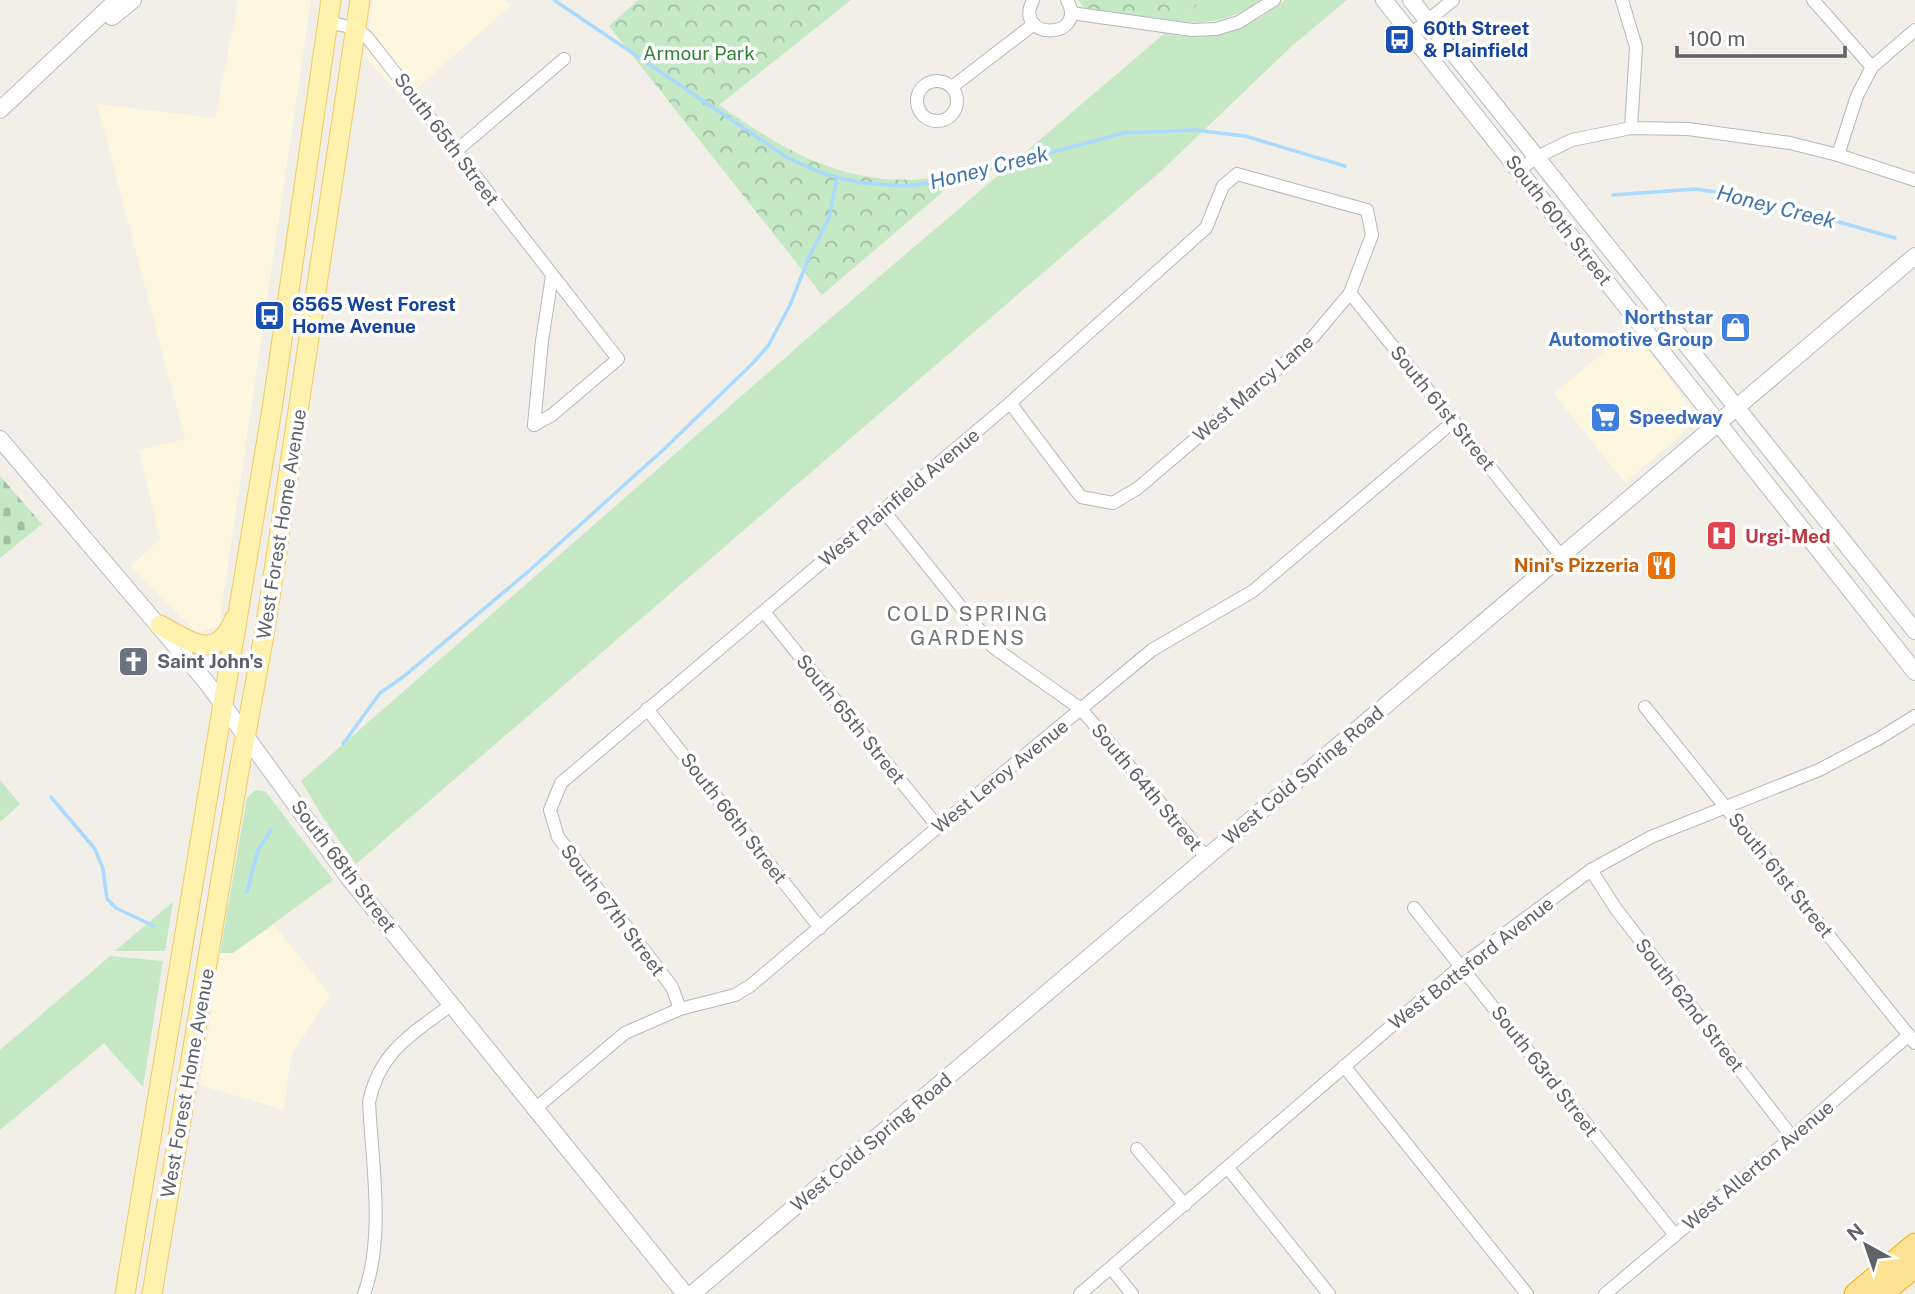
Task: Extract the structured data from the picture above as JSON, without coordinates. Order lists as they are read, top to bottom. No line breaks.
{"streets":{"main road":["West Forest Home Avenue"],"street":["South 65th Street","South 60th Street","West Marcy Lane","South 61st Street","West Plainfield Avenue","West Cold Spring Road","West Leroy Avenue","South 64th Street","South 66th Street","South 68th Street","South 67th Street","West Bottsford Avenue","South 62nd Street","South 63rd Street","West Allerton Avenue"]},"crossings":[["South 65th Street","West Plainfield Avenue"],["South 65th Street","West Forest Home Avenue"],["South 65th Street","West Leroy Avenue"],["South 60th Street","West Cold Spring Road"],["West Marcy Lane","South 61st Street"],["West Marcy Lane","West Plainfield Avenue"],["South 61st Street","West Cold Spring Road"],["South 61st Street","West Leroy Avenue"],["South 61st Street","West Bottsford Avenue"],["South 61st Street","West Allerton Avenue"],["West Plainfield Avenue","South 64th Street"],["West Plainfield Avenue","South 66th Street"],["West Plainfield Avenue","South 67th Street"],["West Forest Home Avenue","South 68th Street"],["West Cold Spring Road","South 64th Street"],["West Leroy Avenue","South 64th Street"],["West Leroy Avenue","South 66th Street"],["West Leroy Avenue","South 68th Street"],["West Leroy Avenue","South 67th Street"],["West Bottsford Avenue","South 62nd Street"],["West Bottsford Avenue","South 63rd Street"],["South 62nd Street","West Allerton Avenue"],["South 63rd Street","West Allerton Avenue"]],"districts":["COLD SPRING GARDENS"],"water":["Honey Creek"],"parks":["Armour Park"],"places":{"bus stop":["60th Street & Plainfield","6565 West Forest Home Avenue"],"shop":["Northstar Automotive Group"],"supermarket":["Speedway"],"hospital":["Urgi-Med"],"restaurant":["Nini's Pizzeria"],"church":["Saint John's"]},"scale_bar":"100 m","north":"top left"}
